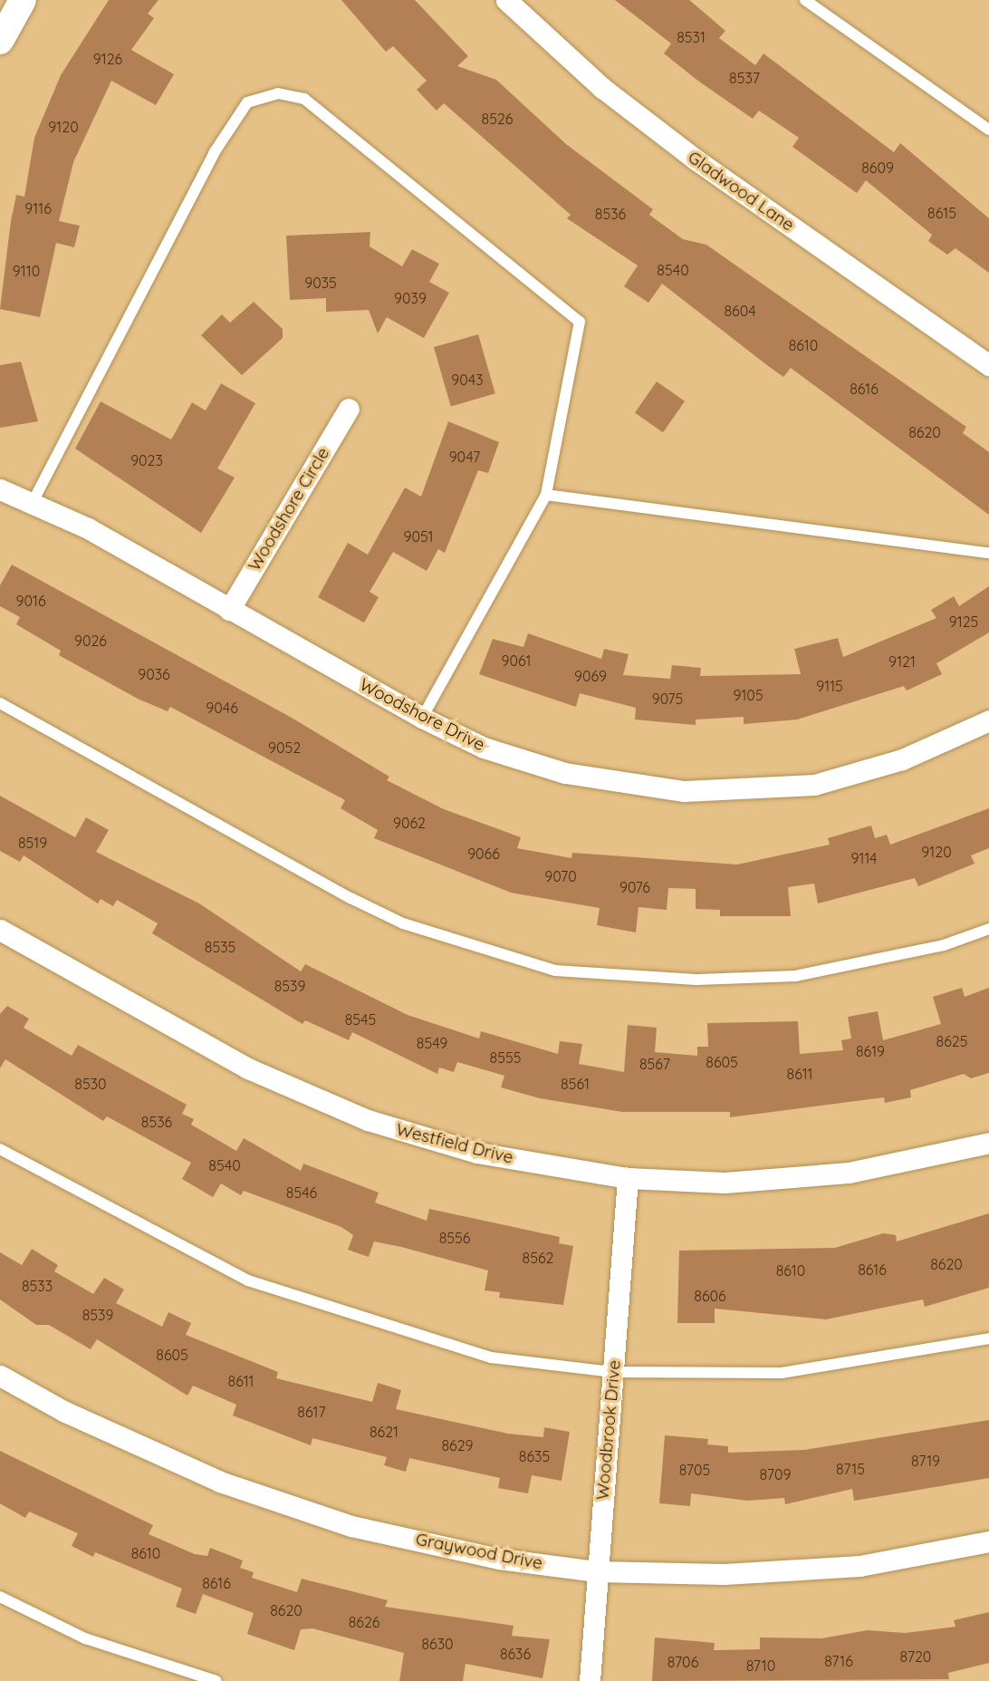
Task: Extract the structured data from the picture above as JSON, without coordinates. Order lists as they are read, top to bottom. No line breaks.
{"streets":{"street":["Gladwood Lane","Woodshore Circle","Woodshore Drive","Westfield Drive","Woodbrook Drive","Graywood Drive"]},"crossings":[["Woodshore Circle","Woodshore Drive"],["Westfield Drive","Woodbrook Drive"],["Woodbrook Drive","Graywood Drive"]],"house_numbers":["8531","9126","8537","8526","9120","8609","9116","8615","8536","8540","9110","9035","9039","8604","8610","9043","8616","8620","9047","9023","9051","9016","9125","9026","9061","9121","9036","9069","9115","9105","9075","9046","9052","9062","8519","9120","9066","9114","9070","9076","8535","8539","8545","8625","8549","8619","8555","8605","8567","8611","8530","8561","8536","8540","8546","8556","8562","8620","8616","8610","8533","8606","8539","8605","8611","8617","8621","8629","8635","8719","8715","8705","8709","8610","8616","8620","8626","8630","8636","8720","8716","8706","8710"]}
